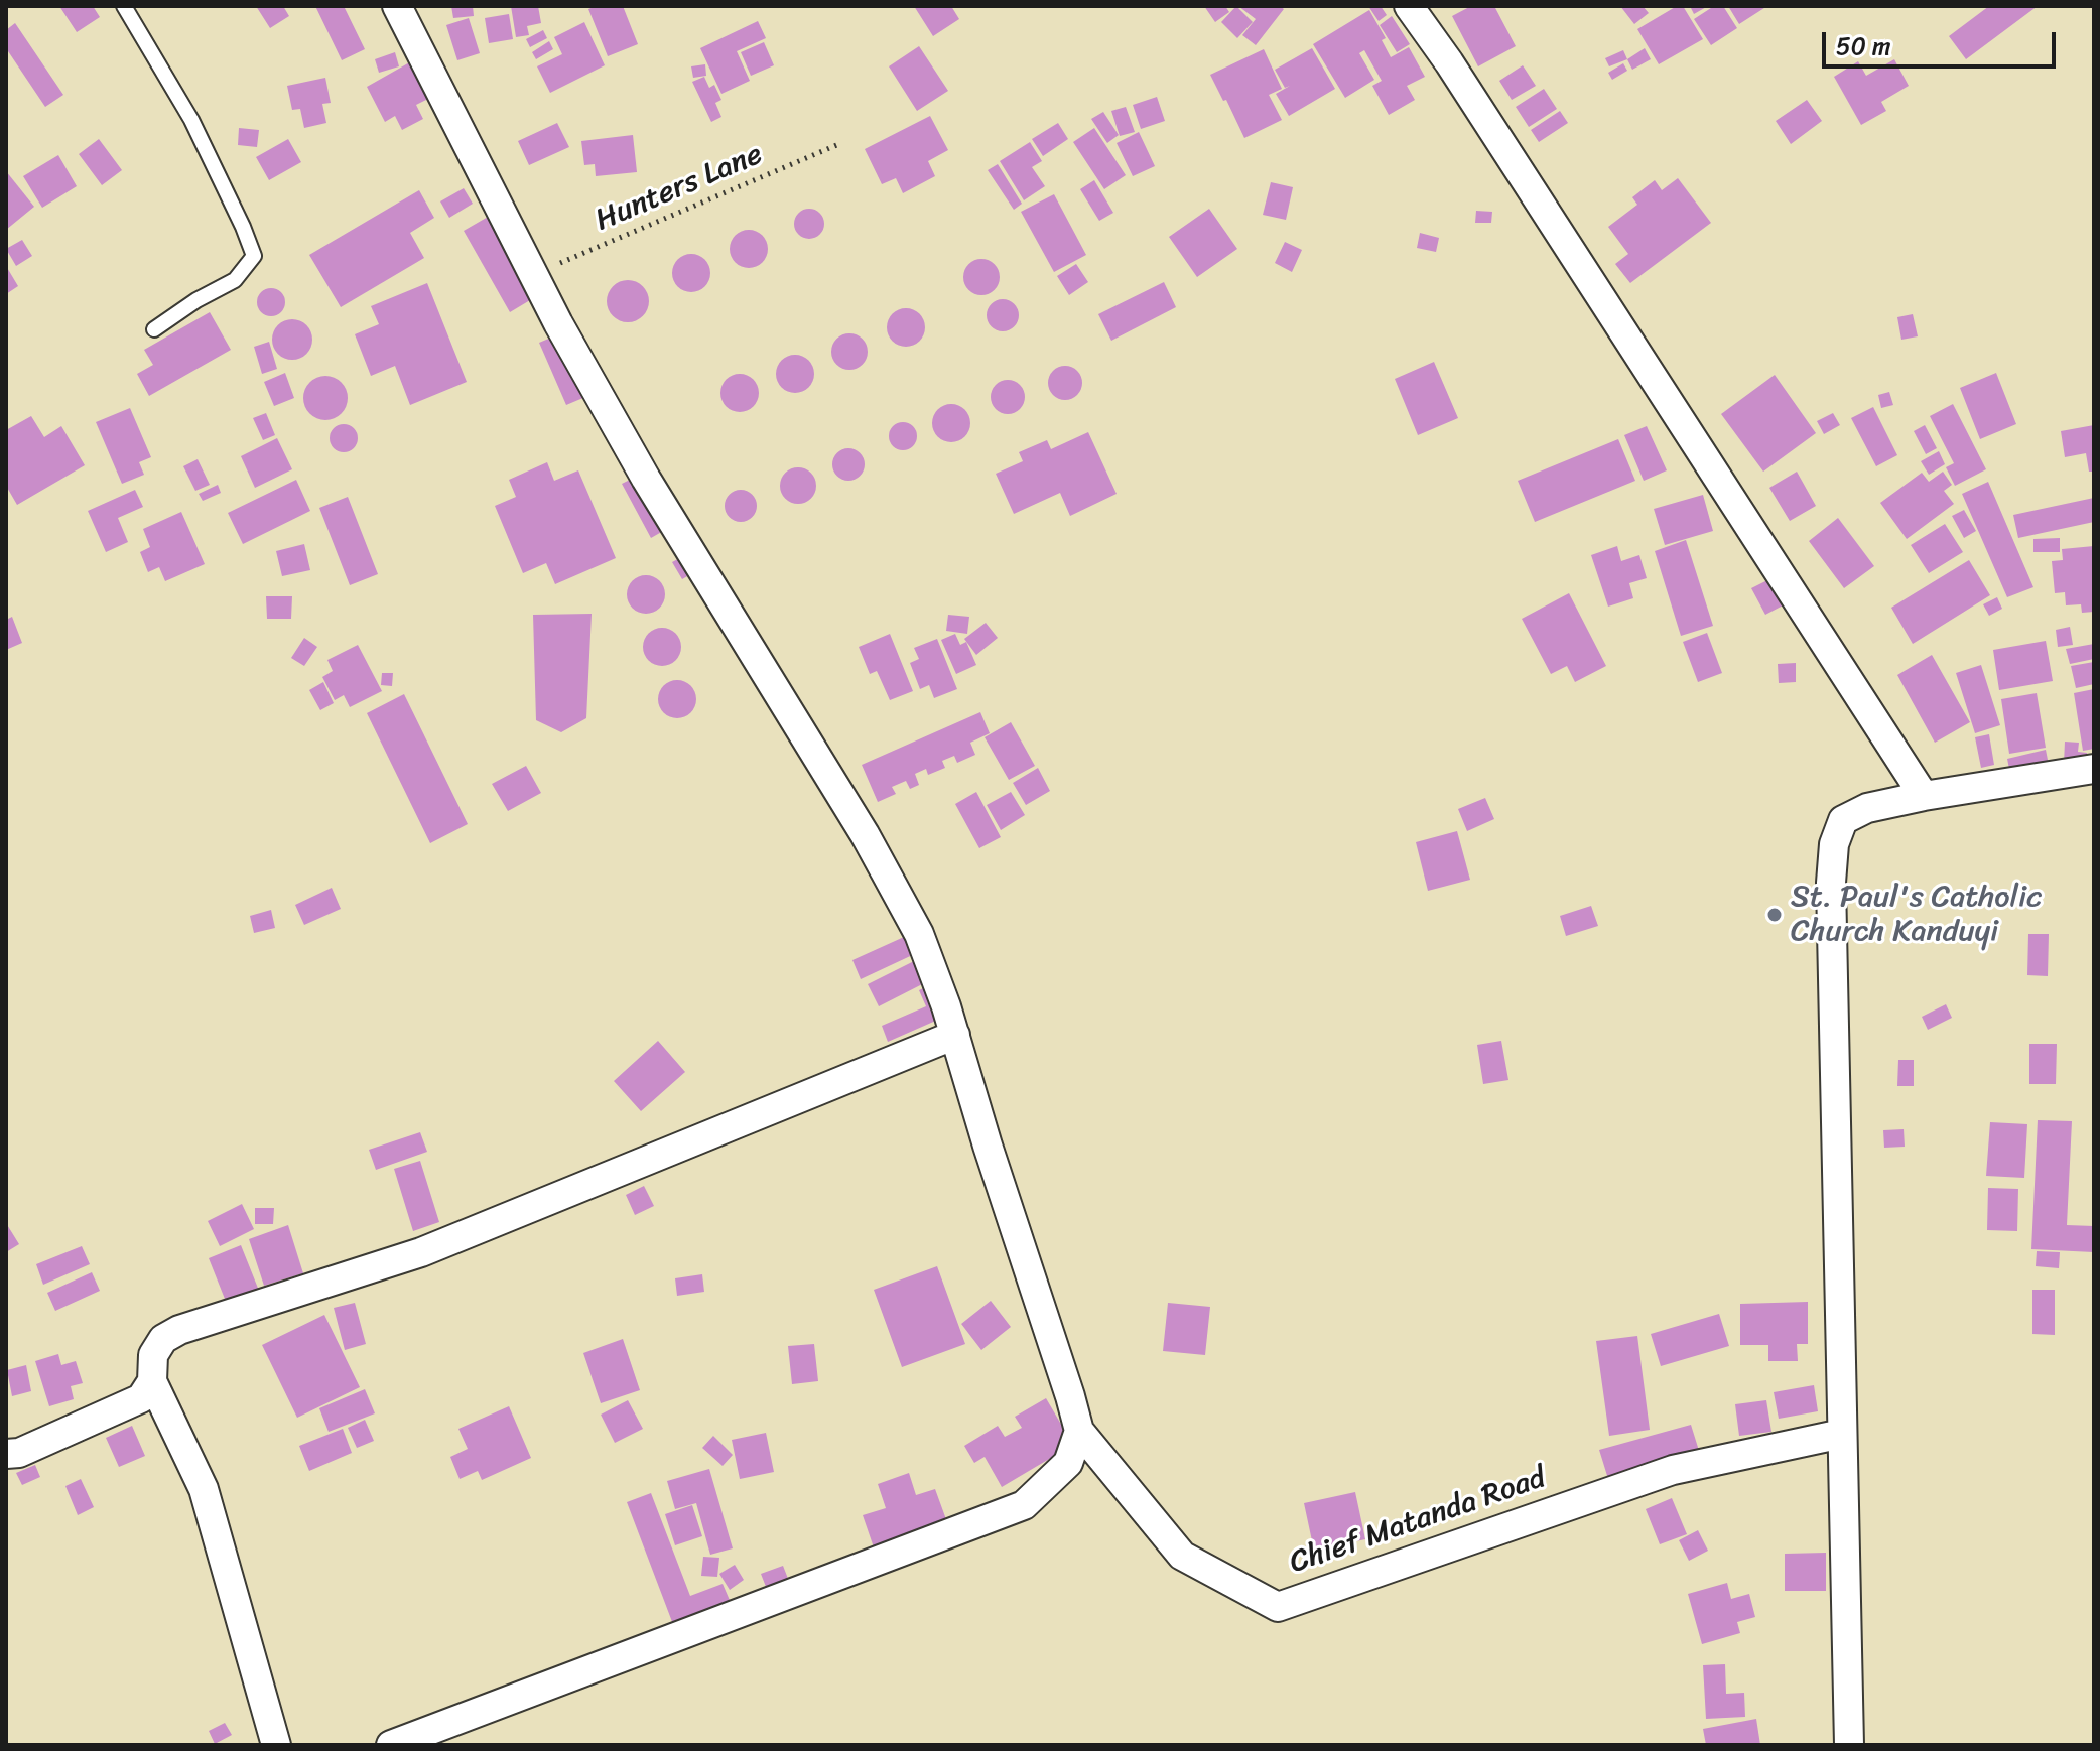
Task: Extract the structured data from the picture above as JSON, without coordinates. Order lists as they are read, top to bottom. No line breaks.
{"streets":{"street":["Chief Matanda Road"],"path":["Hunters Lane"]},"places":["St. Paul's Catholic Church Kanduyi"],"scale_bar":"50 m"}
